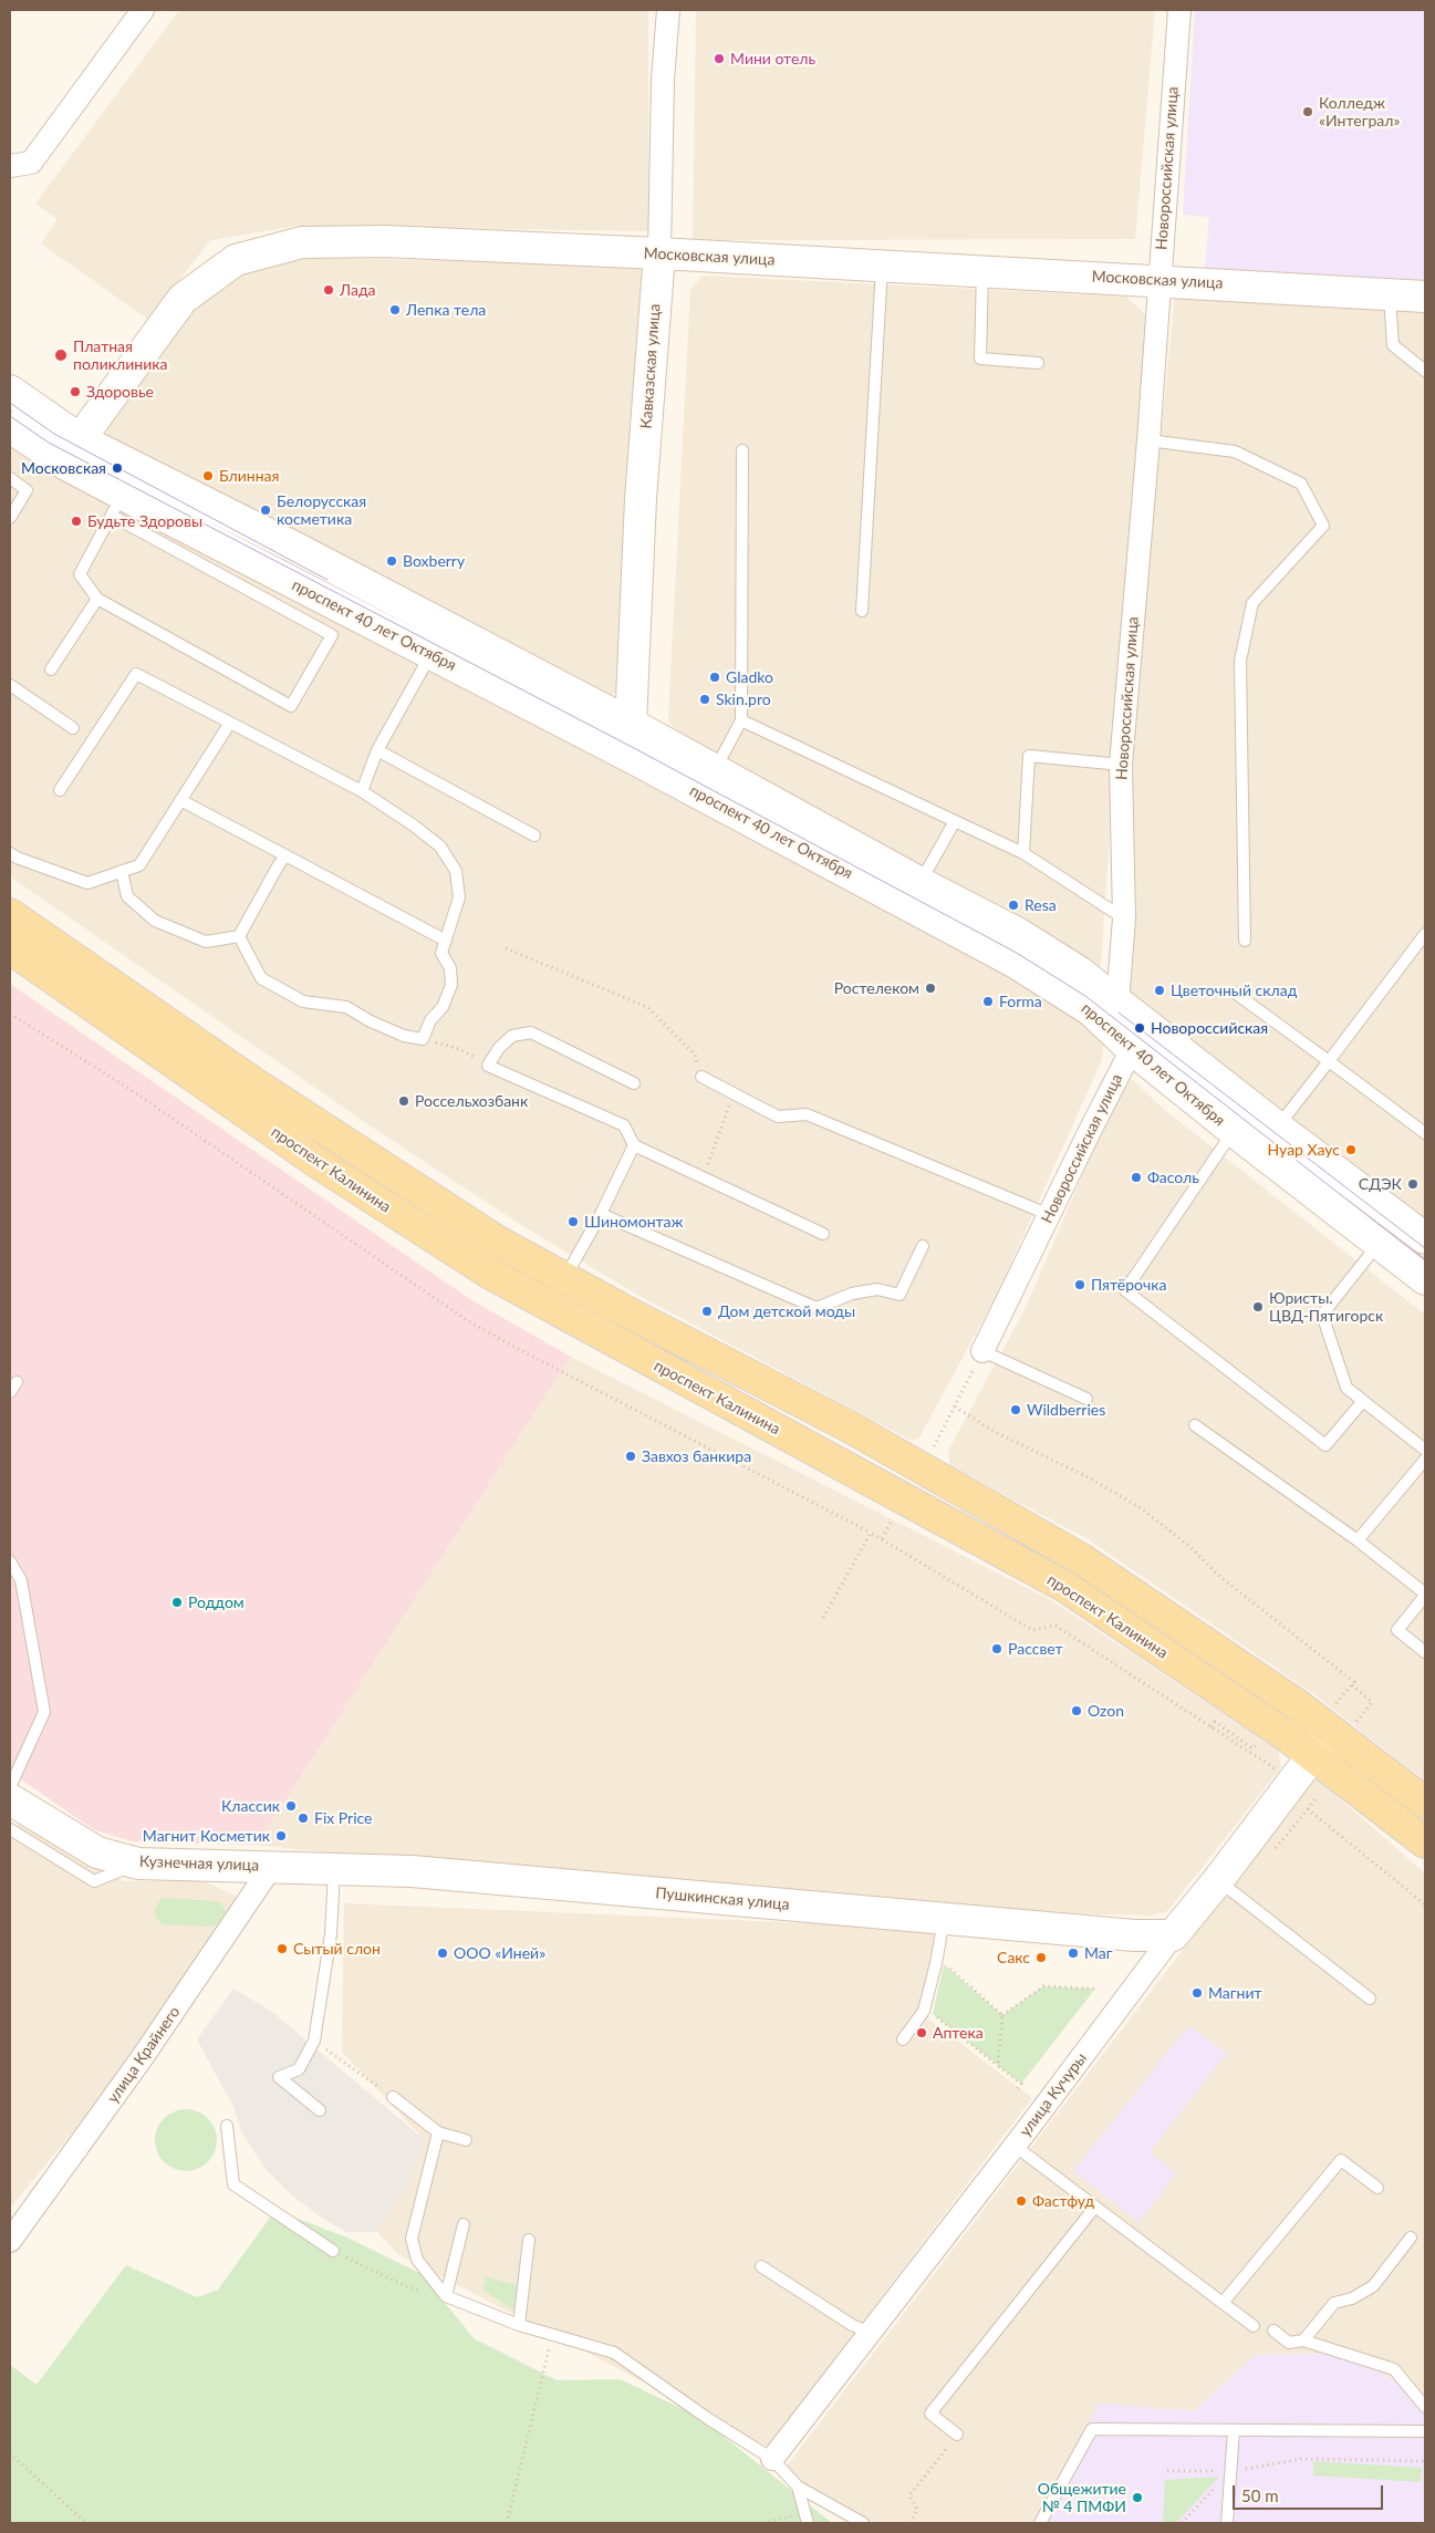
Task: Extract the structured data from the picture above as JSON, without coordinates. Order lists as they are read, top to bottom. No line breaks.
{"streets":{"main road":["проспект Калинина"],"street":["Новороссийская улица","Московская улица","Кавказская улица","проспект 40 лет Октября","Кузнечная улица","Пушкинская улица","улица Крайнего","улица Кучуры"]},"crossings":[["Новороссийская улица","Московская улица"],["Новороссийская улица","проспект 40 лет Октября"],["Московская улица","Кавказская улица"],["Московская улица","проспект 40 лет Октября"],["Кавказская улица","проспект 40 лет Октября"],["проспект Калинина","улица Кучуры"],["Кузнечная улица","Пушкинская улица"],["Кузнечная улица","улица Крайнего"],["Пушкинская улица","улица Крайнего"],["Пушкинская улица","улица Кучуры"]],"places":["Мини отель","Колледж «Интеграл»","Лада","Лепка тела","Платная поликлиника","Здоровье","Московская","Блинная","Белорусская косметика","Будьте Здоровы","Boxberry","Gladko","Skin.pro","Resa","Ростелеком","Цветочный склад","Forma","Новороссийская","Россельхозбанк","Нуар Хаус","Фасоль","СДЭК","Шиномонтаж","Пятёрочка","Юристы. ЦВД-Пятигорск","Дом детской моды","Wildberries","Завхоз банкира","Роддом","Рассвет","Ozon","Классик","Fix Price","Магнит Косметик","Сытый слон","ООО «Иней»","Маг","Сакс","Магнит","Аптека","Фастфуд","Общежитие № 4 ПМФИ"],"scale_bar":"50 m"}
